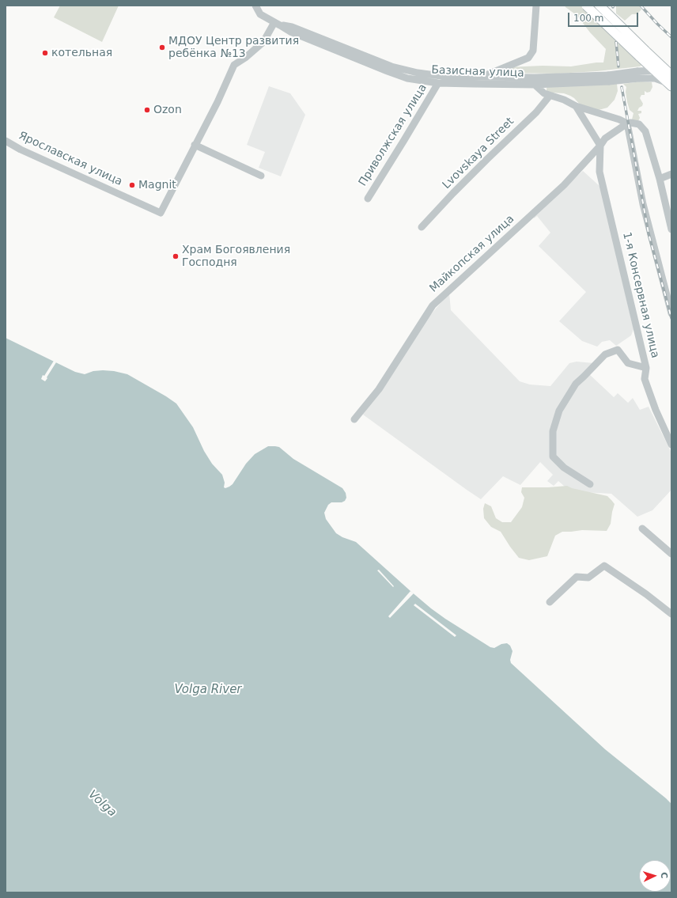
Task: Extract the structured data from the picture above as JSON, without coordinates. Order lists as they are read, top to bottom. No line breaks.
{"streets":{"street":["Базисная улица","Приволжская улица","Lvovskaya Street","Ярославская улица","Майкопская улица","1-я Консервная улица"]},"crossings":[["Базисная улица","Приволжская улица"],["Майкопская улица","1-я Консервная улица"]],"water":["Volga River","Volga"],"places":["МДОУ Центр развития ребёнка №13","котельная","Ozon","Magnit","Храм Богоявления Господня"],"scale_bar":"100 m","north":"right"}
